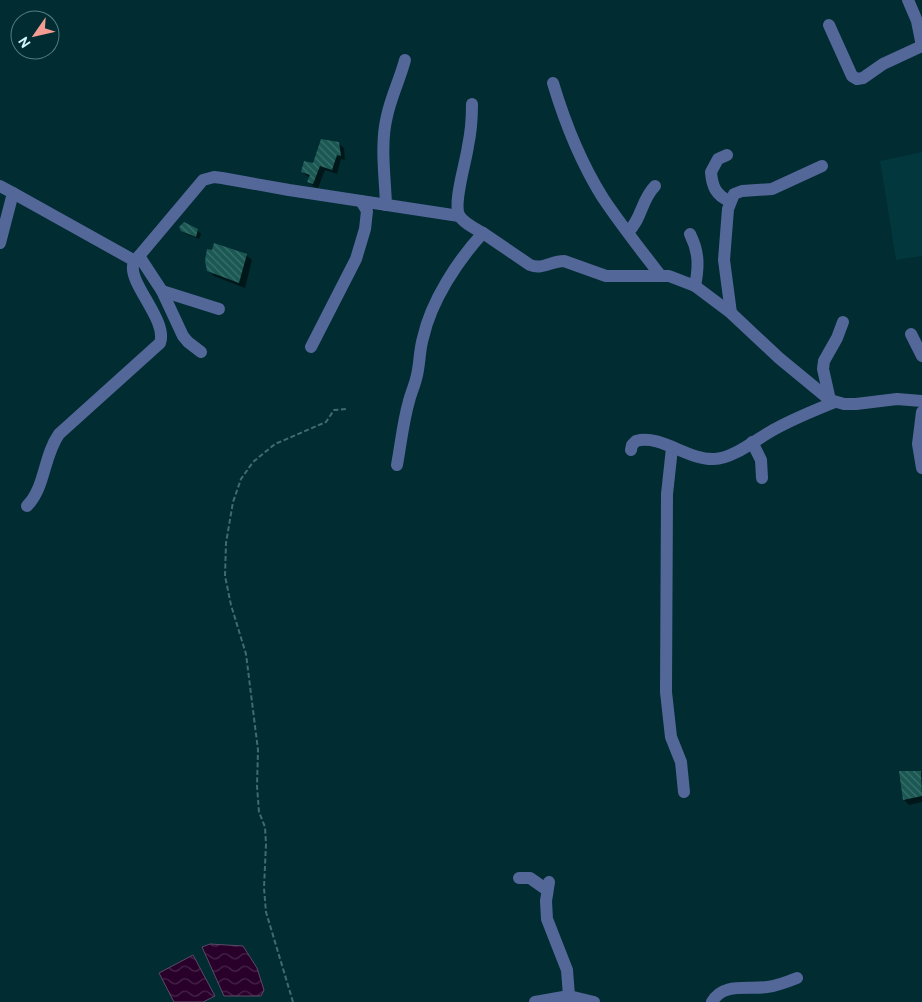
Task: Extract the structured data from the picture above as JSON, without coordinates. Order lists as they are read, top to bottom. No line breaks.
{"north":"bottom left"}
